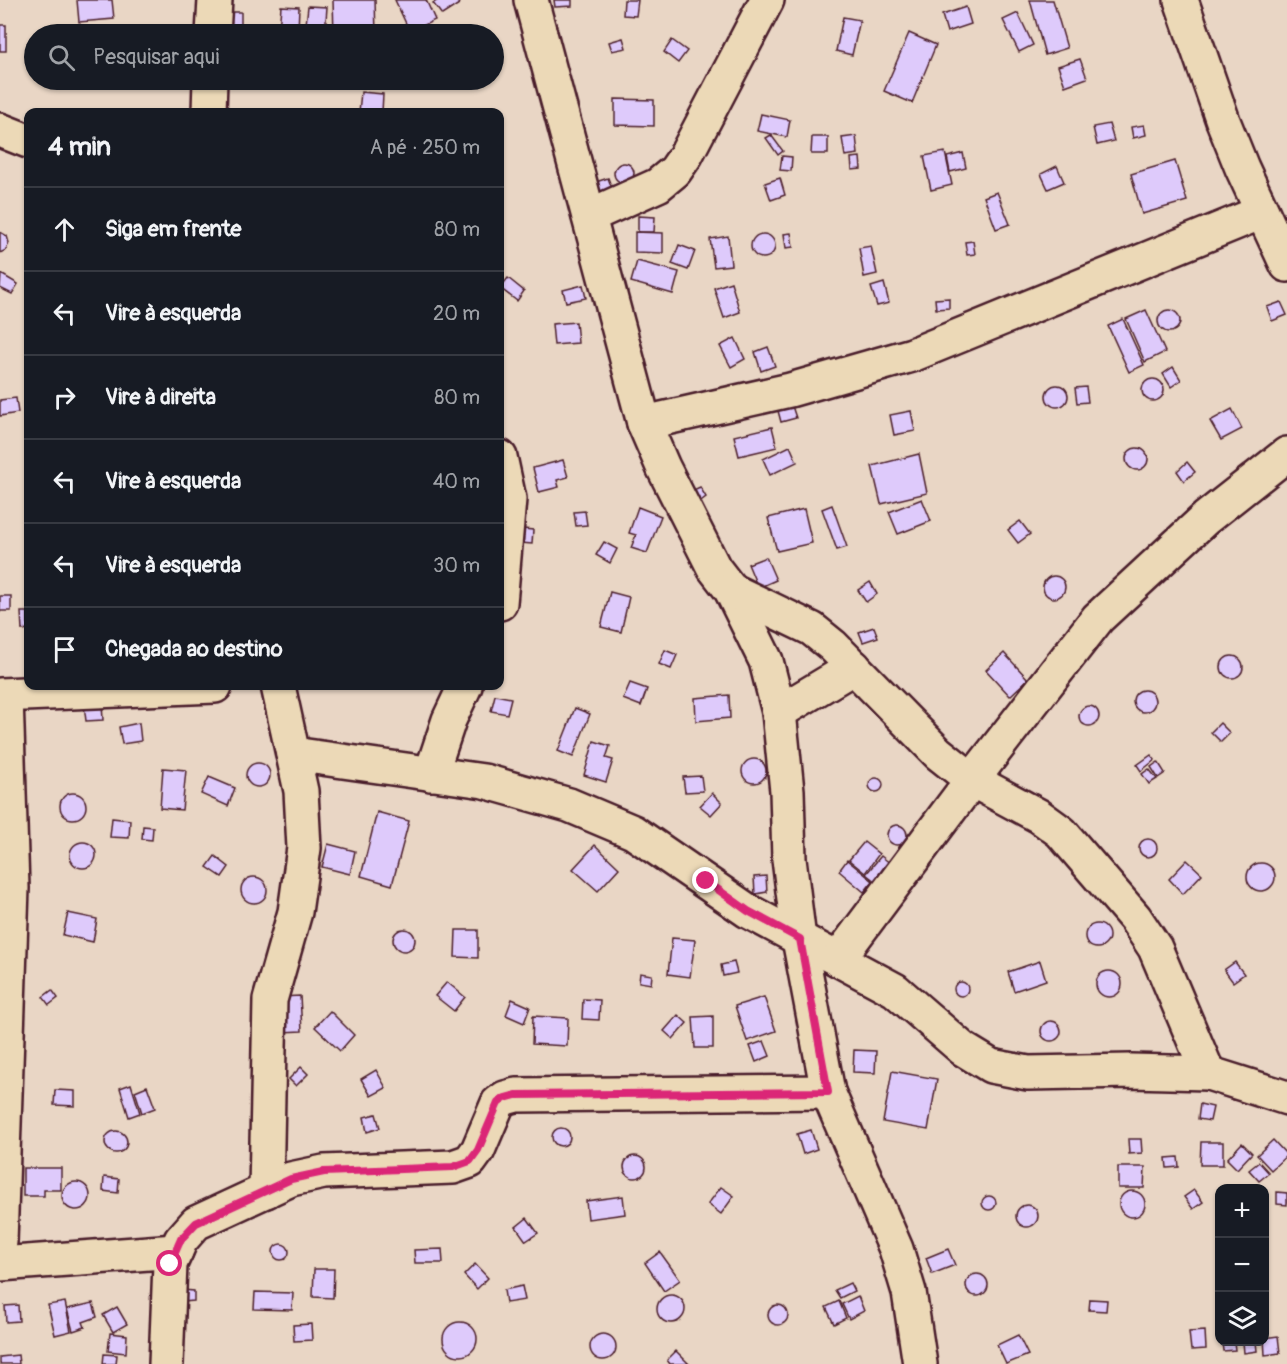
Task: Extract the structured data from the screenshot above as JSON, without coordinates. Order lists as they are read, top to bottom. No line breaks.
{"page":{"search":"Pesquisar aqui","heading":["4 min","A pé · 250 m"],"list":[["Siga em frente","80 m"],["Vire à esquerda","20 m"],["Vire à direita","80 m"],["Vire à esquerda","40 m"],["Vire à esquerda","30 m"],"Chegada ao destino"],"map_buttons":["+","−"]}}
